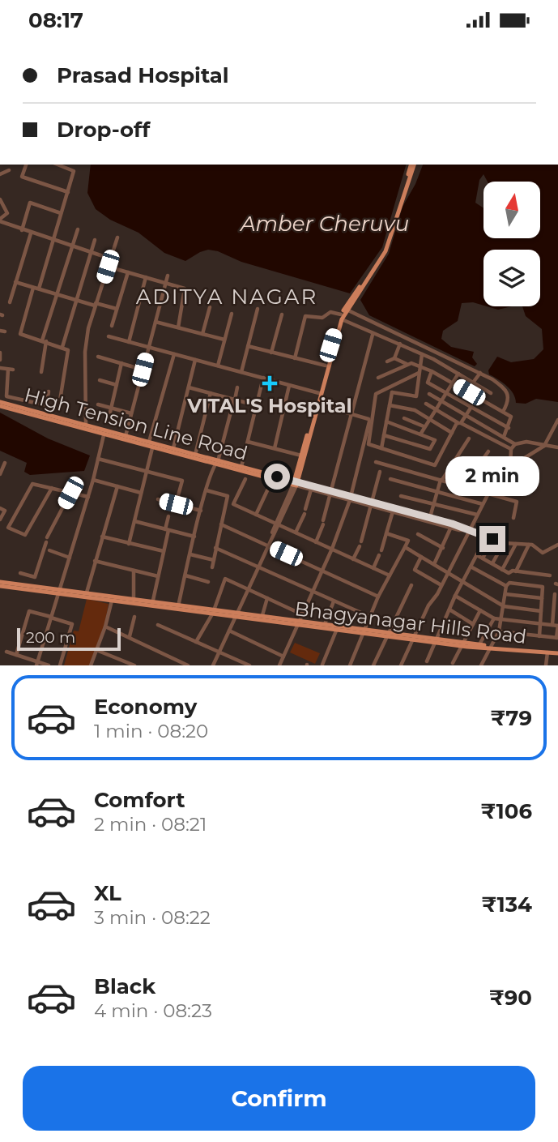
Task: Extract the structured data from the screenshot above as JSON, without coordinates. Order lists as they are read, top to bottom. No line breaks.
{"streets":{"main road":["High Tension Line Road","Bhagyanagar Hills Road"]},"districts":["ADITYA NAGAR"],"water":["Amber Cheruvu"],"places":{"health":["VITAL'S Hospital"]},"scale_bar":"200 m","north":"top","page":{"status":"08:17","banner":["Prasad Hospital","Drop-off"],"bubble":"2 min","scale":"200 m","list":[{"name":"Economy","note":"1 min · 08:20","value":"₹79"},{"name":"Comfort","note":"2 min · 08:21","value":"₹106"},{"name":"XL","note":"3 min · 08:22","value":"₹134"},{"name":"Black","note":"4 min · 08:23","value":"₹90"}],"buttons":"Confirm"}}
